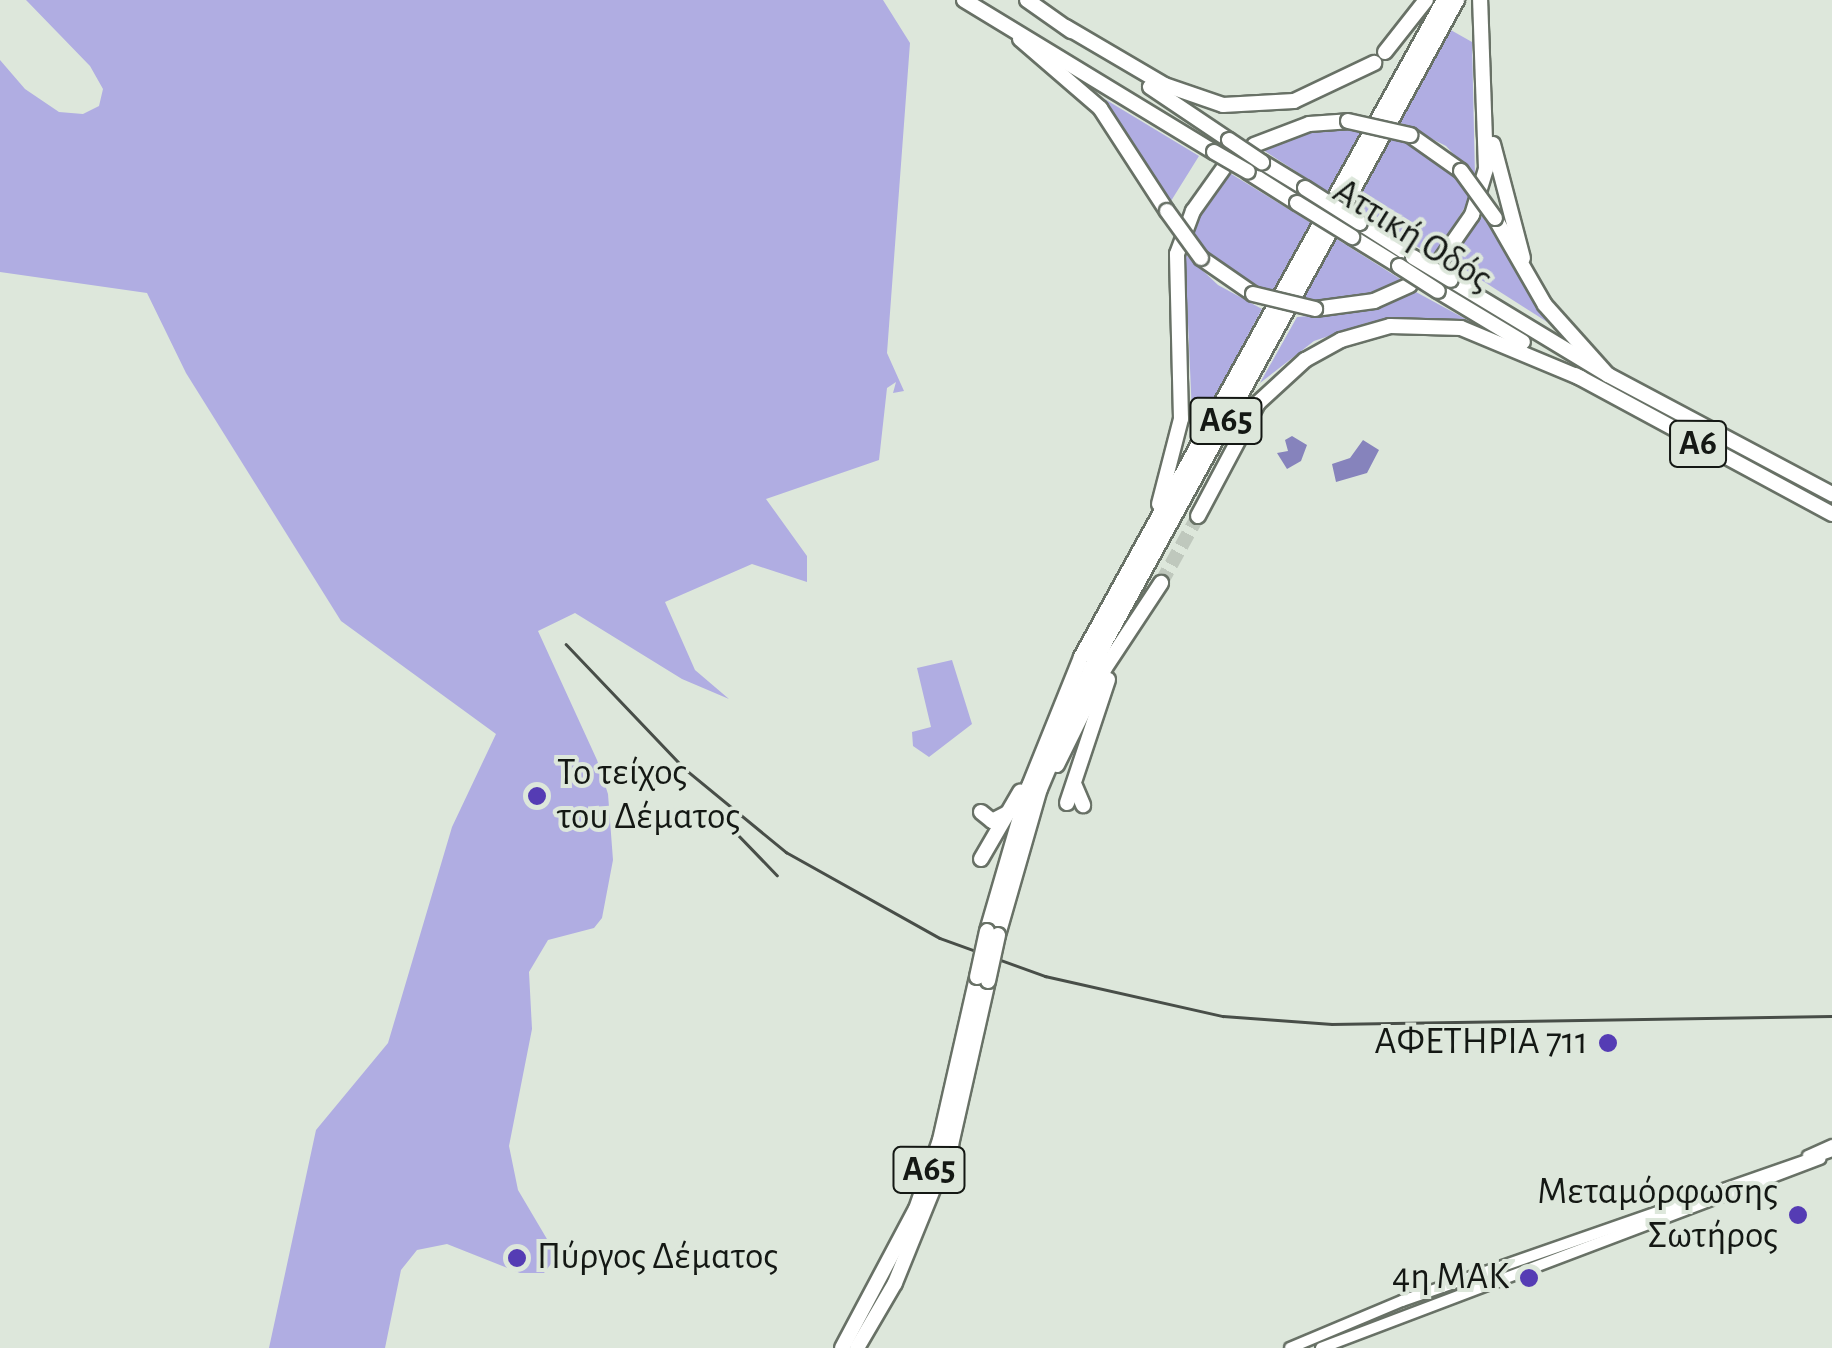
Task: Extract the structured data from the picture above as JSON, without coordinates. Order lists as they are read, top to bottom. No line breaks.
{"streets":{"highway":["Αττική Οδός","Α65","Α6"]},"places":["Το τείχος του Δέματος","ΑΦΕΤΗΡΙΑ 711","Μεταμόρφωσης Σωτήρος","Πύργος Δέματος","4η MAK"]}
